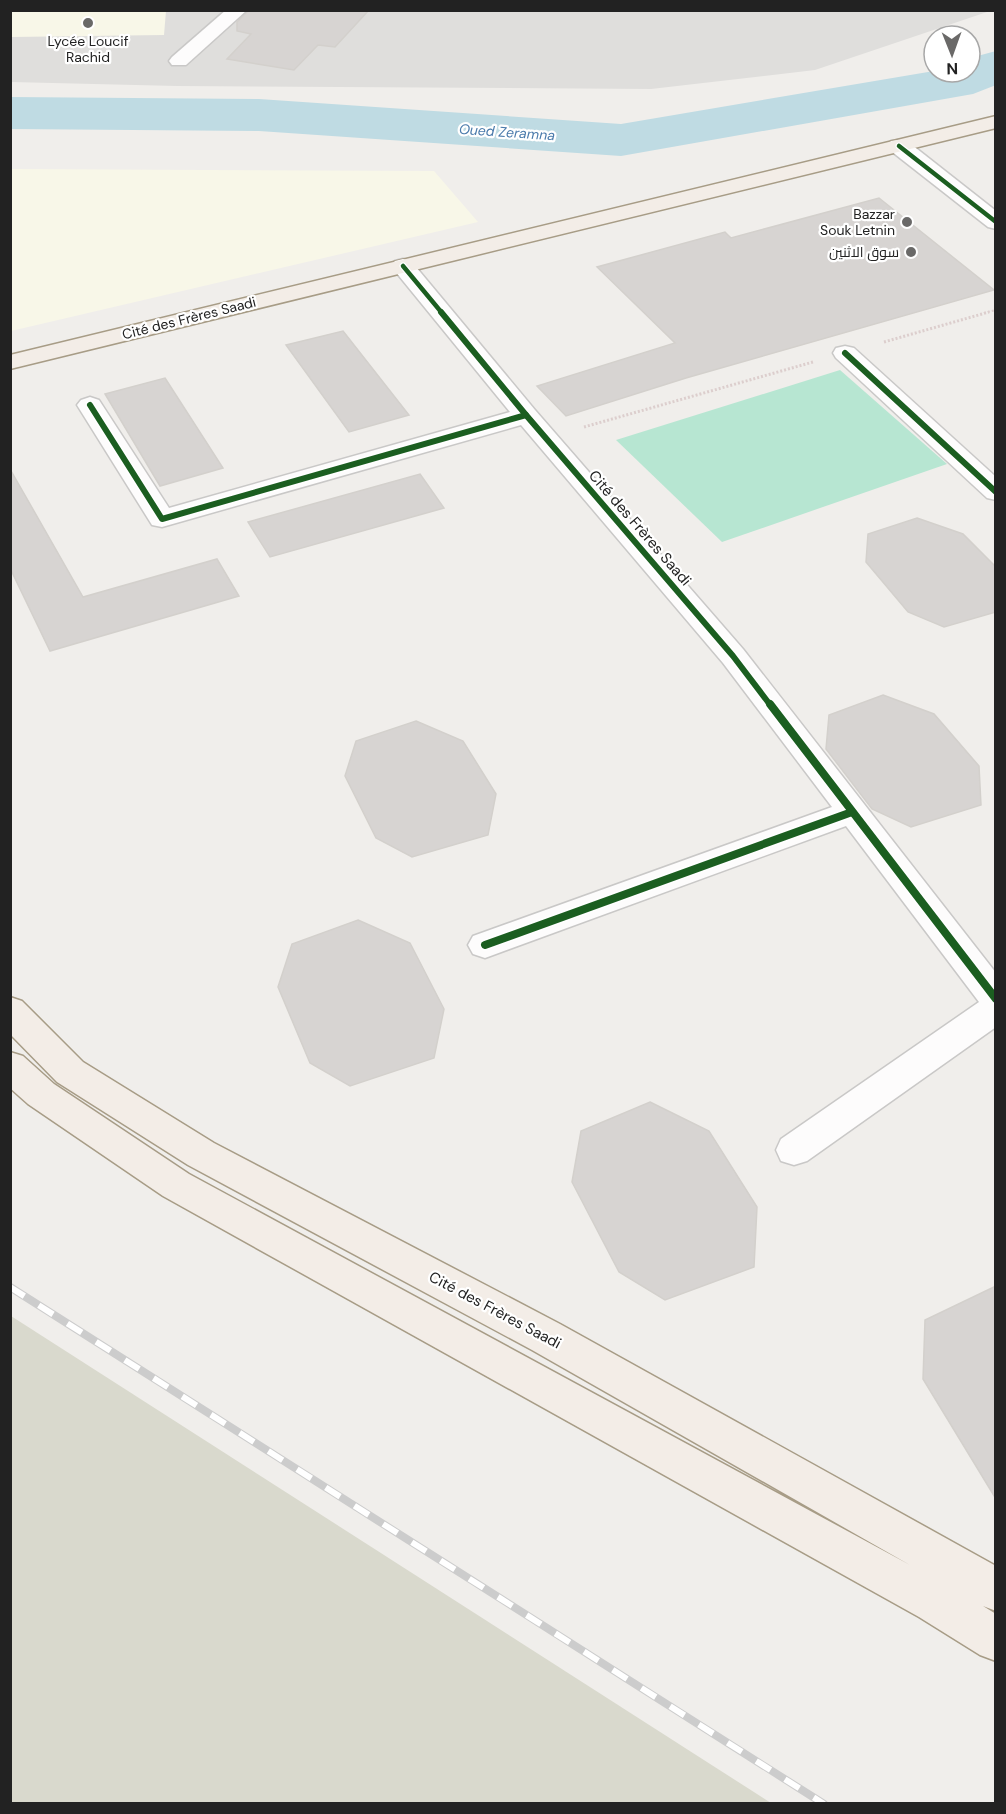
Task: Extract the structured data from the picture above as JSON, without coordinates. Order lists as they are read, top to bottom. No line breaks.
{"streets":{"main road":["Cité des Frères Saadi"]},"water":["Oued Zeramna"],"places":["Lycée Loucif Rachid","Bazzar Souk Letnin","سوق الاثنين"],"north":"bottom"}
